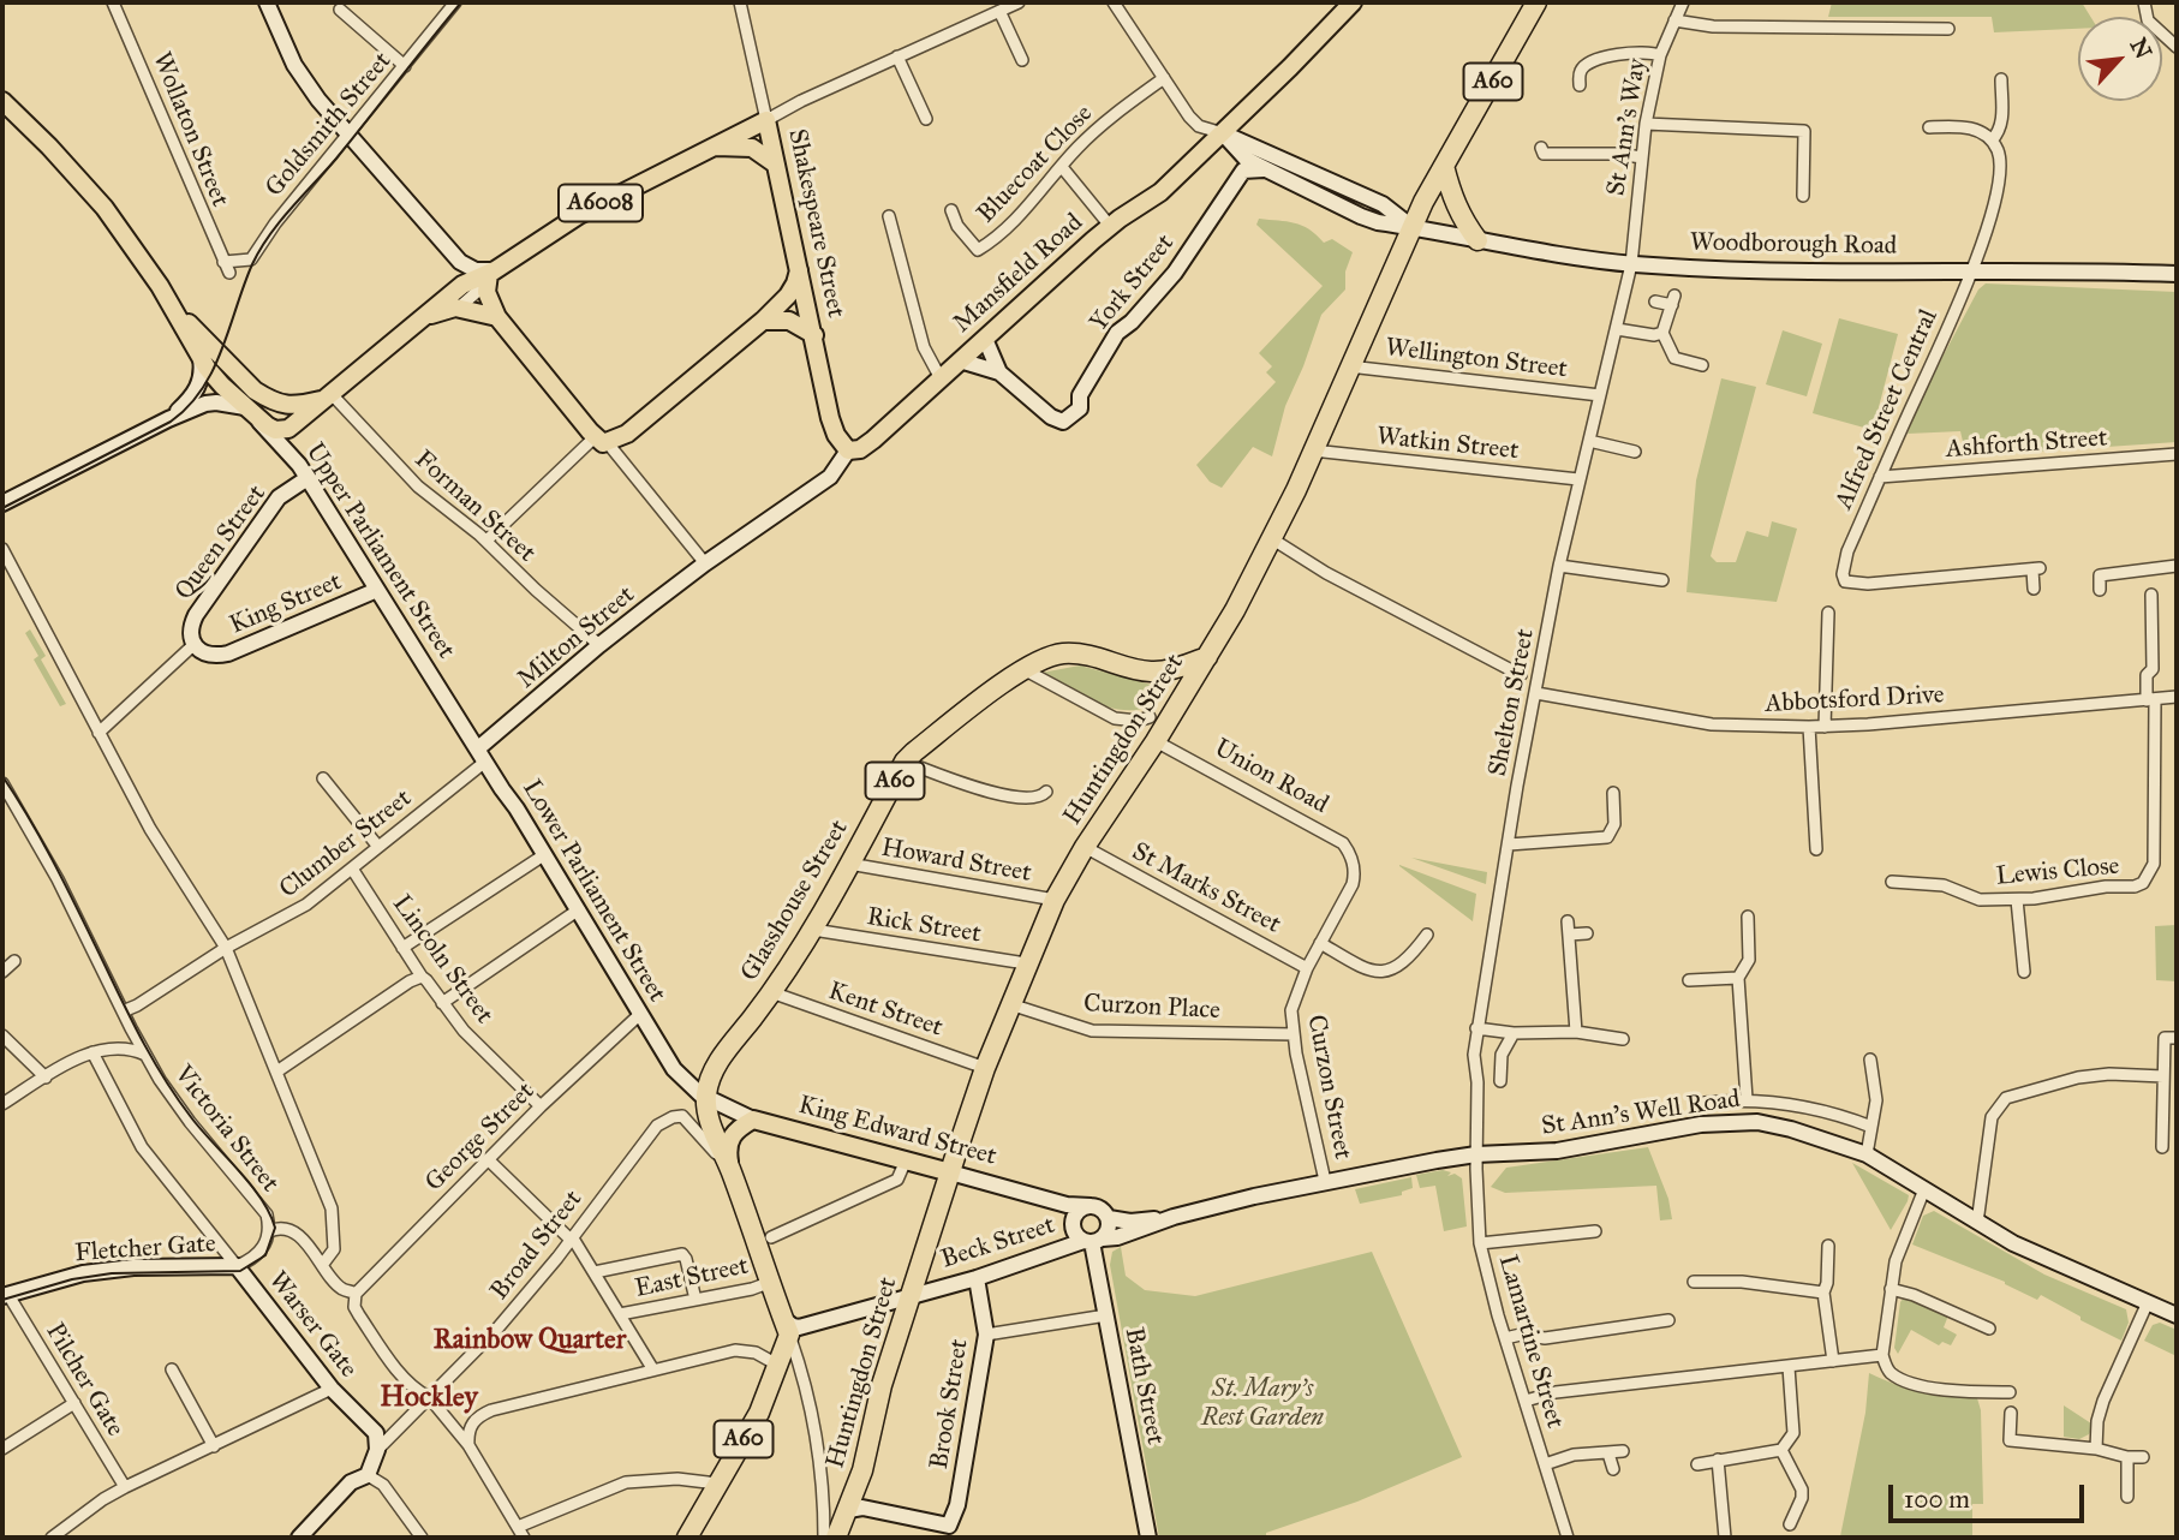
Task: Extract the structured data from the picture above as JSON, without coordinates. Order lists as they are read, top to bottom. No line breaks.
{"streets":{"highway":["A60","Huntingdon Street","Glasshouse Street"],"main road":["A6008","Shakespeare Street","Mansfield Road","Upper Parliament Street","King Edward Street"],"street":["Goldsmith Street","St Ann's Way","Wollaton Street","Bluecoat Close","Woodborough Road","York Street","Wellington Street","Alfred Street Central","Watkin Street","Ashforth Street","Forman Street","Queen Street","King Street","Milton Street","Abbotsford Drive","Shelton Street","Union Road","Clumber Street","Howard Street","Lewis Close","St Marks Street","Lower Parliament Street","Rick Street","Lincoln Street","Curzon Place","Kent Street","Curzon Street","St Ann's Well Road","Victoria Street","George Street","Beck Street","Broad Street","Fletcher Gate","East Street","Warser Gate","Lamartine Street","Pilcher Gate","Bath Street","Brook Street"]},"crossings":[["A60","Beck Street"],["Goldsmith Street","Wollaton Street"],["St Ann's Way","Woodborough Road"],["St Ann's Way","Shelton Street"],["A6008","Shakespeare Street"],["Shakespeare Street","Mansfield Road"],["Woodborough Road","Mansfield Road"],["Woodborough Road","Alfred Street Central"],["Woodborough Road","Shelton Street"],["Woodborough Road","Huntingdon Street"],["Mansfield Road","Milton Street"],["Wellington Street","Shelton Street"],["Wellington Street","Huntingdon Street"],["Alfred Street Central","Ashforth Street"],["Watkin Street","Shelton Street"],["Watkin Street","Huntingdon Street"],["Forman Street","Milton Street"],["Queen Street","Upper Parliament Street"],["Queen Street","King Street"],["Upper Parliament Street","King Street"],["Upper Parliament Street","Milton Street"],["Upper Parliament Street","Clumber Street"],["Upper Parliament Street","Lower Parliament Street"],["Milton Street","Clumber Street"],["Milton Street","Lower Parliament Street"],["Abbotsford Drive","Shelton Street"],["Abbotsford Drive","Lewis Close"],["Shelton Street","St Ann's Well Road"],["Shelton Street","Lamartine Street"],["Huntingdon Street","Union Road"],["Huntingdon Street","Howard Street"],["Huntingdon Street","St Marks Street"],["Huntingdon Street","Glasshouse Street"],["Huntingdon Street","Rick Street"],["Huntingdon Street","Curzon Place"],["Huntingdon Street","Kent Street"],["Huntingdon Street","King Edward Street"],["Huntingdon Street","Beck Street"],["Union Road","Curzon Street"],["Clumber Street","Lower Parliament Street"],["Clumber Street","Lincoln Street"],["Clumber Street","Victoria Street"],["Howard Street","Glasshouse Street"],["St Marks Street","Curzon Street"],["Lower Parliament Street","Glasshouse Street"],["Lower Parliament Street","King Edward Street"],["Lower Parliament Street","George Street"],["Glasshouse Street","Rick Street"],["Glasshouse Street","Kent Street"],["Lincoln Street","George Street"],["Curzon Place","Curzon Street"],["Curzon Street","St Ann's Well Road"],["St Ann's Well Road","King Edward Street"],["St Ann's Well Road","Beck Street"],["St Ann's Well Road","Lamartine Street"],["St Ann's Well Road","Bath Street"],["Victoria Street","Fletcher Gate"],["King Edward Street","Beck Street"],["King Edward Street","Bath Street"],["Beck Street","Bath Street"],["Beck Street","Brook Street"],["Broad Street","Warser Gate"],["Fletcher Gate","Warser Gate"],["Fletcher Gate","Pilcher Gate"]],"districts":["Rainbow Quarter","Hockley"],"parks":["St. Mary's Rest Garden"],"scale_bar":"100 m","north":"top right"}
